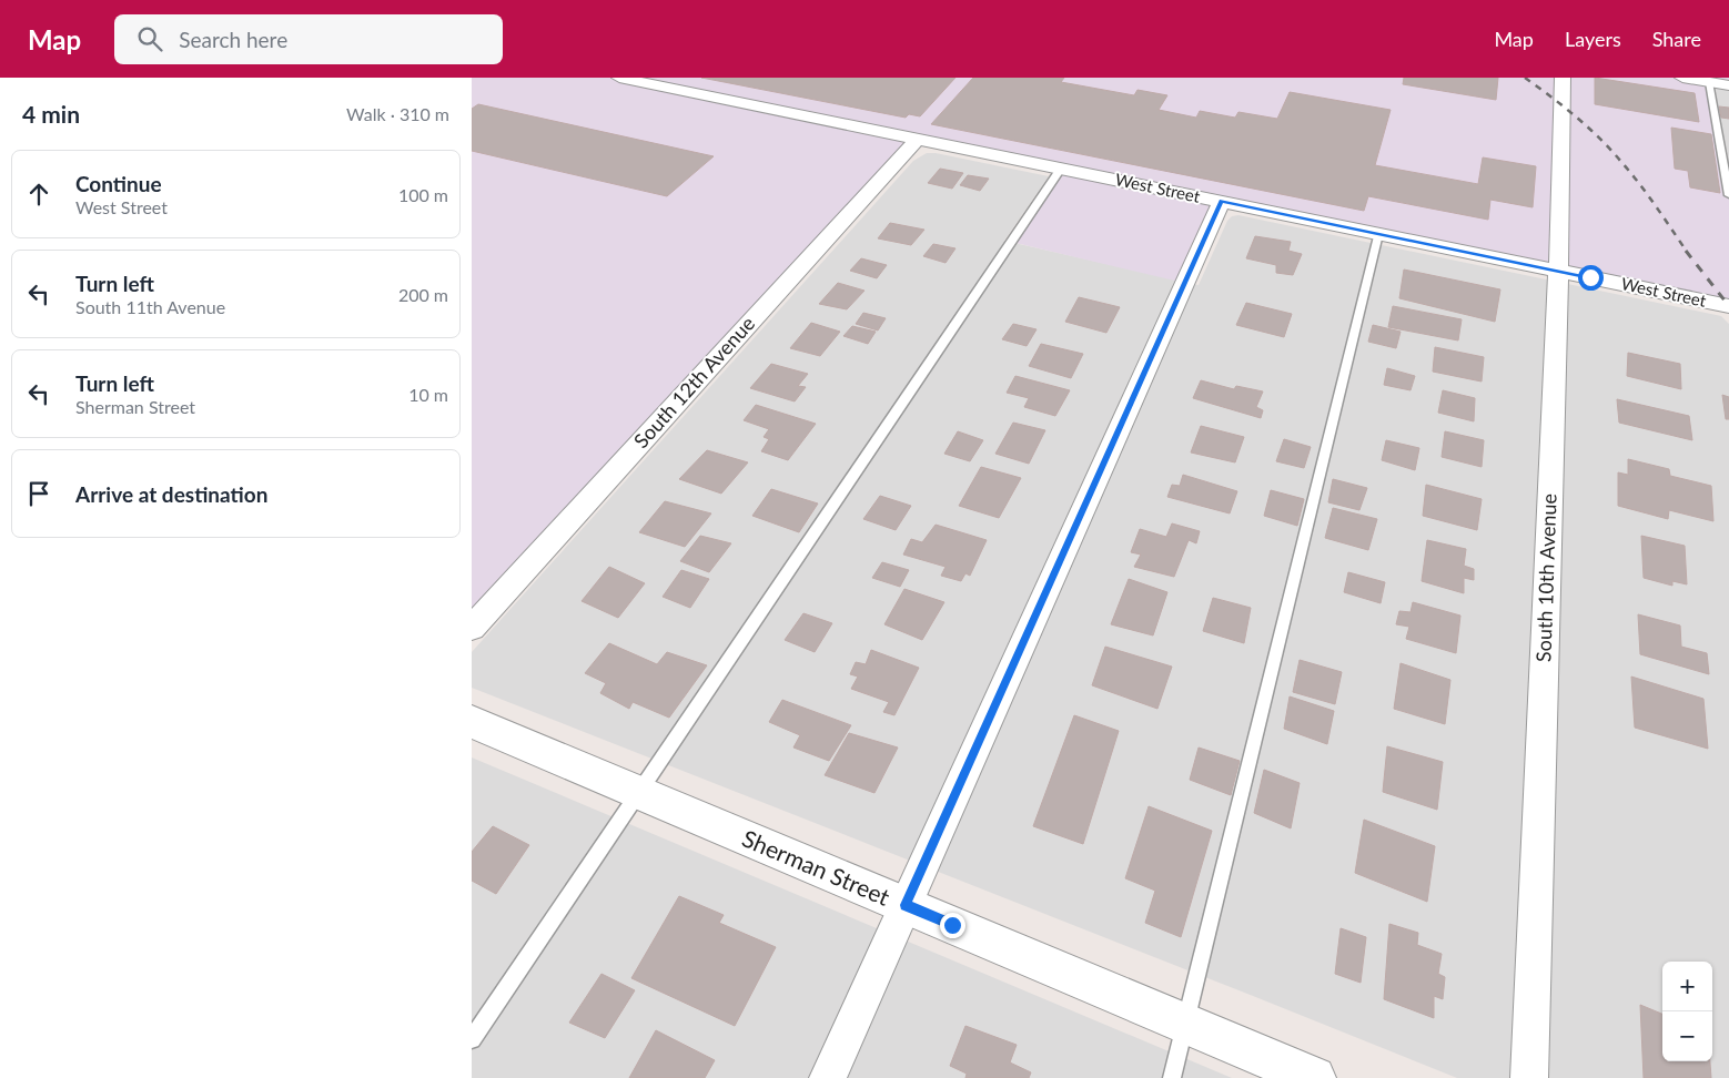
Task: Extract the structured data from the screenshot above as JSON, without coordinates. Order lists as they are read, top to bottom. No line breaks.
{"streets":{"street":["West Street","South 12th Avenue","South 10th Avenue","Sherman Street"]},"crossings":[["West Street","South 12th Avenue"],["West Street","South 10th Avenue"]],"page":{"header":"Map","search":"Search here","nav":["Map","Layers","Share"],"heading":["4 min","Walk · 310 m"],"list":[["Continue","West Street","100 m"],["Turn left","South 11th Avenue","200 m"],["Turn left","Sherman Street","10 m"],"Arrive at destination"],"map_buttons":["+","−"]}}
